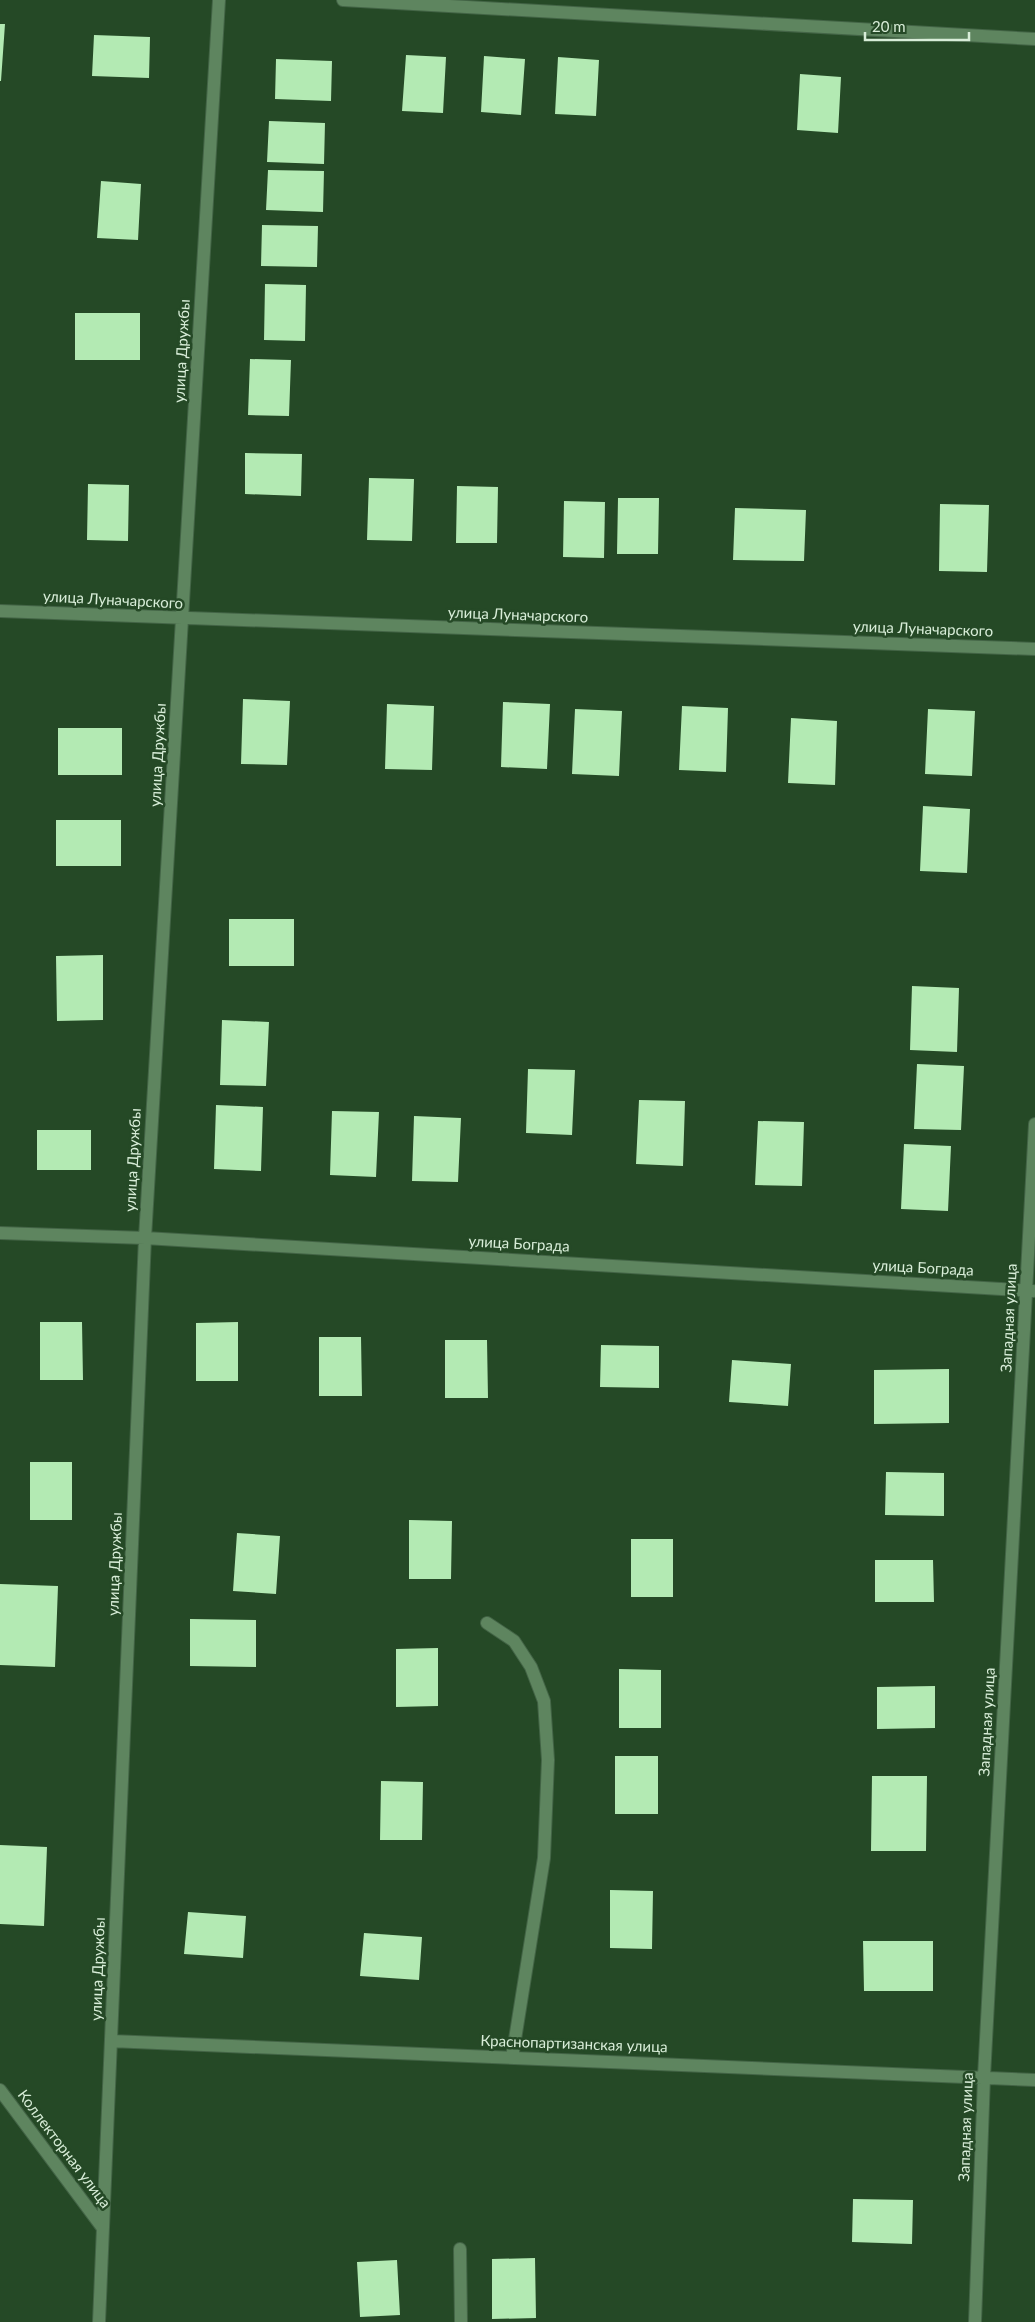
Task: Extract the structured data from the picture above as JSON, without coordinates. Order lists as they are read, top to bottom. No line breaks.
{"streets":{"street":["улица Дружбы","улица Луначарского","улица Бограда","Западная улица","Краснопартизанская улица","Коллекторная улица"]},"crossings":[["улица Дружбы","улица Луначарского"],["улица Дружбы","улица Бограда"],["улица Дружбы","Краснопартизанская улица"],["улица Дружбы","Коллекторная улица"],["улица Бограда","Западная улица"],["Западная улица","Краснопартизанская улица"]],"scale_bar":"20 m"}
